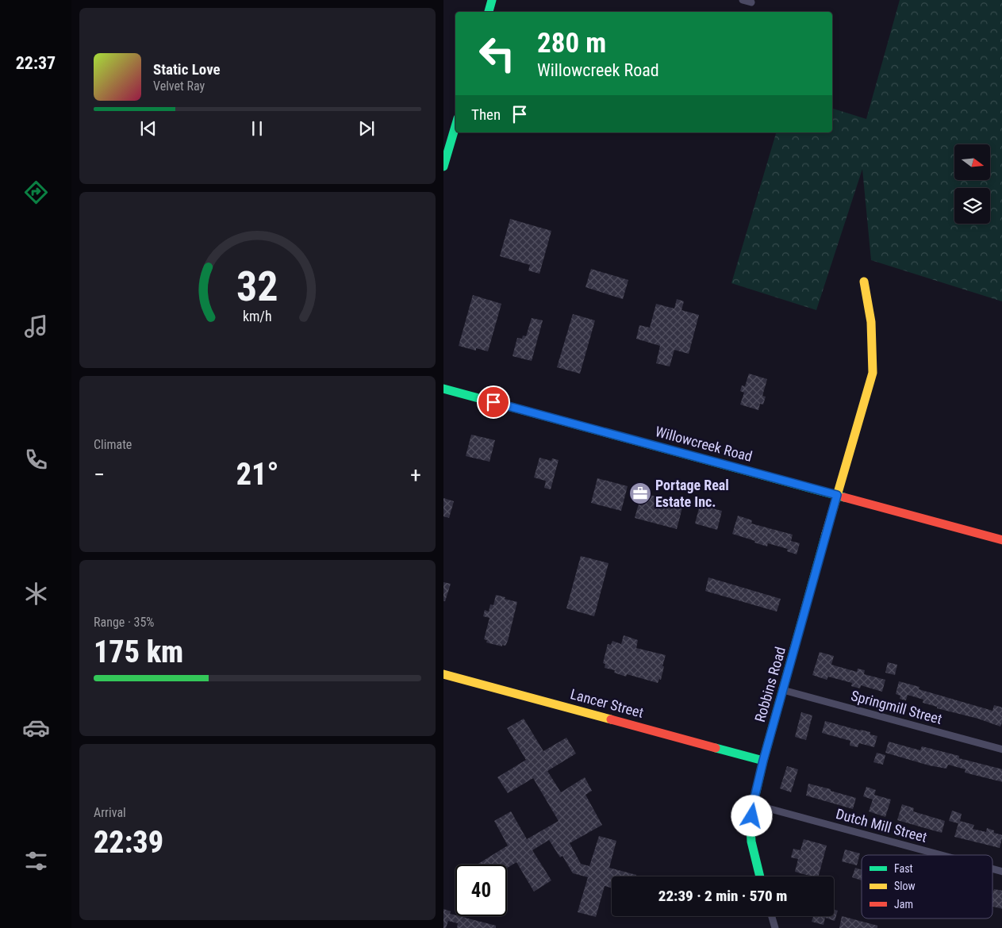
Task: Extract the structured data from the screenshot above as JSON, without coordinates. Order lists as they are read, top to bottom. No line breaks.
{"streets":{"street":["Willowcreek Road","Robbins Road","Lancer Street","Springmill Street","Dutch Mill Street"]},"crossings":[["Willowcreek Road","Robbins Road"],["Robbins Road","Lancer Street"],["Robbins Road","Springmill Street"],["Robbins Road","Dutch Mill Street"]],"places":{"office":["Portage Real Estate Inc."]},"legend":["Fast","Slow","Jam"],"north":"right","page":{"tabs":"22:37","turn":["280 m","Willowcreek Road"],"song":["Static Love","Velvet Ray"],"then":"Then","tile":["Climate",["Range · 35%","175 km"],["Arrival","22:39"]],"heat":["−","21°","+"],"limit":"40","trip":"22:39 · 2 min · 570 m","gauge":["32","km/h"]}}
